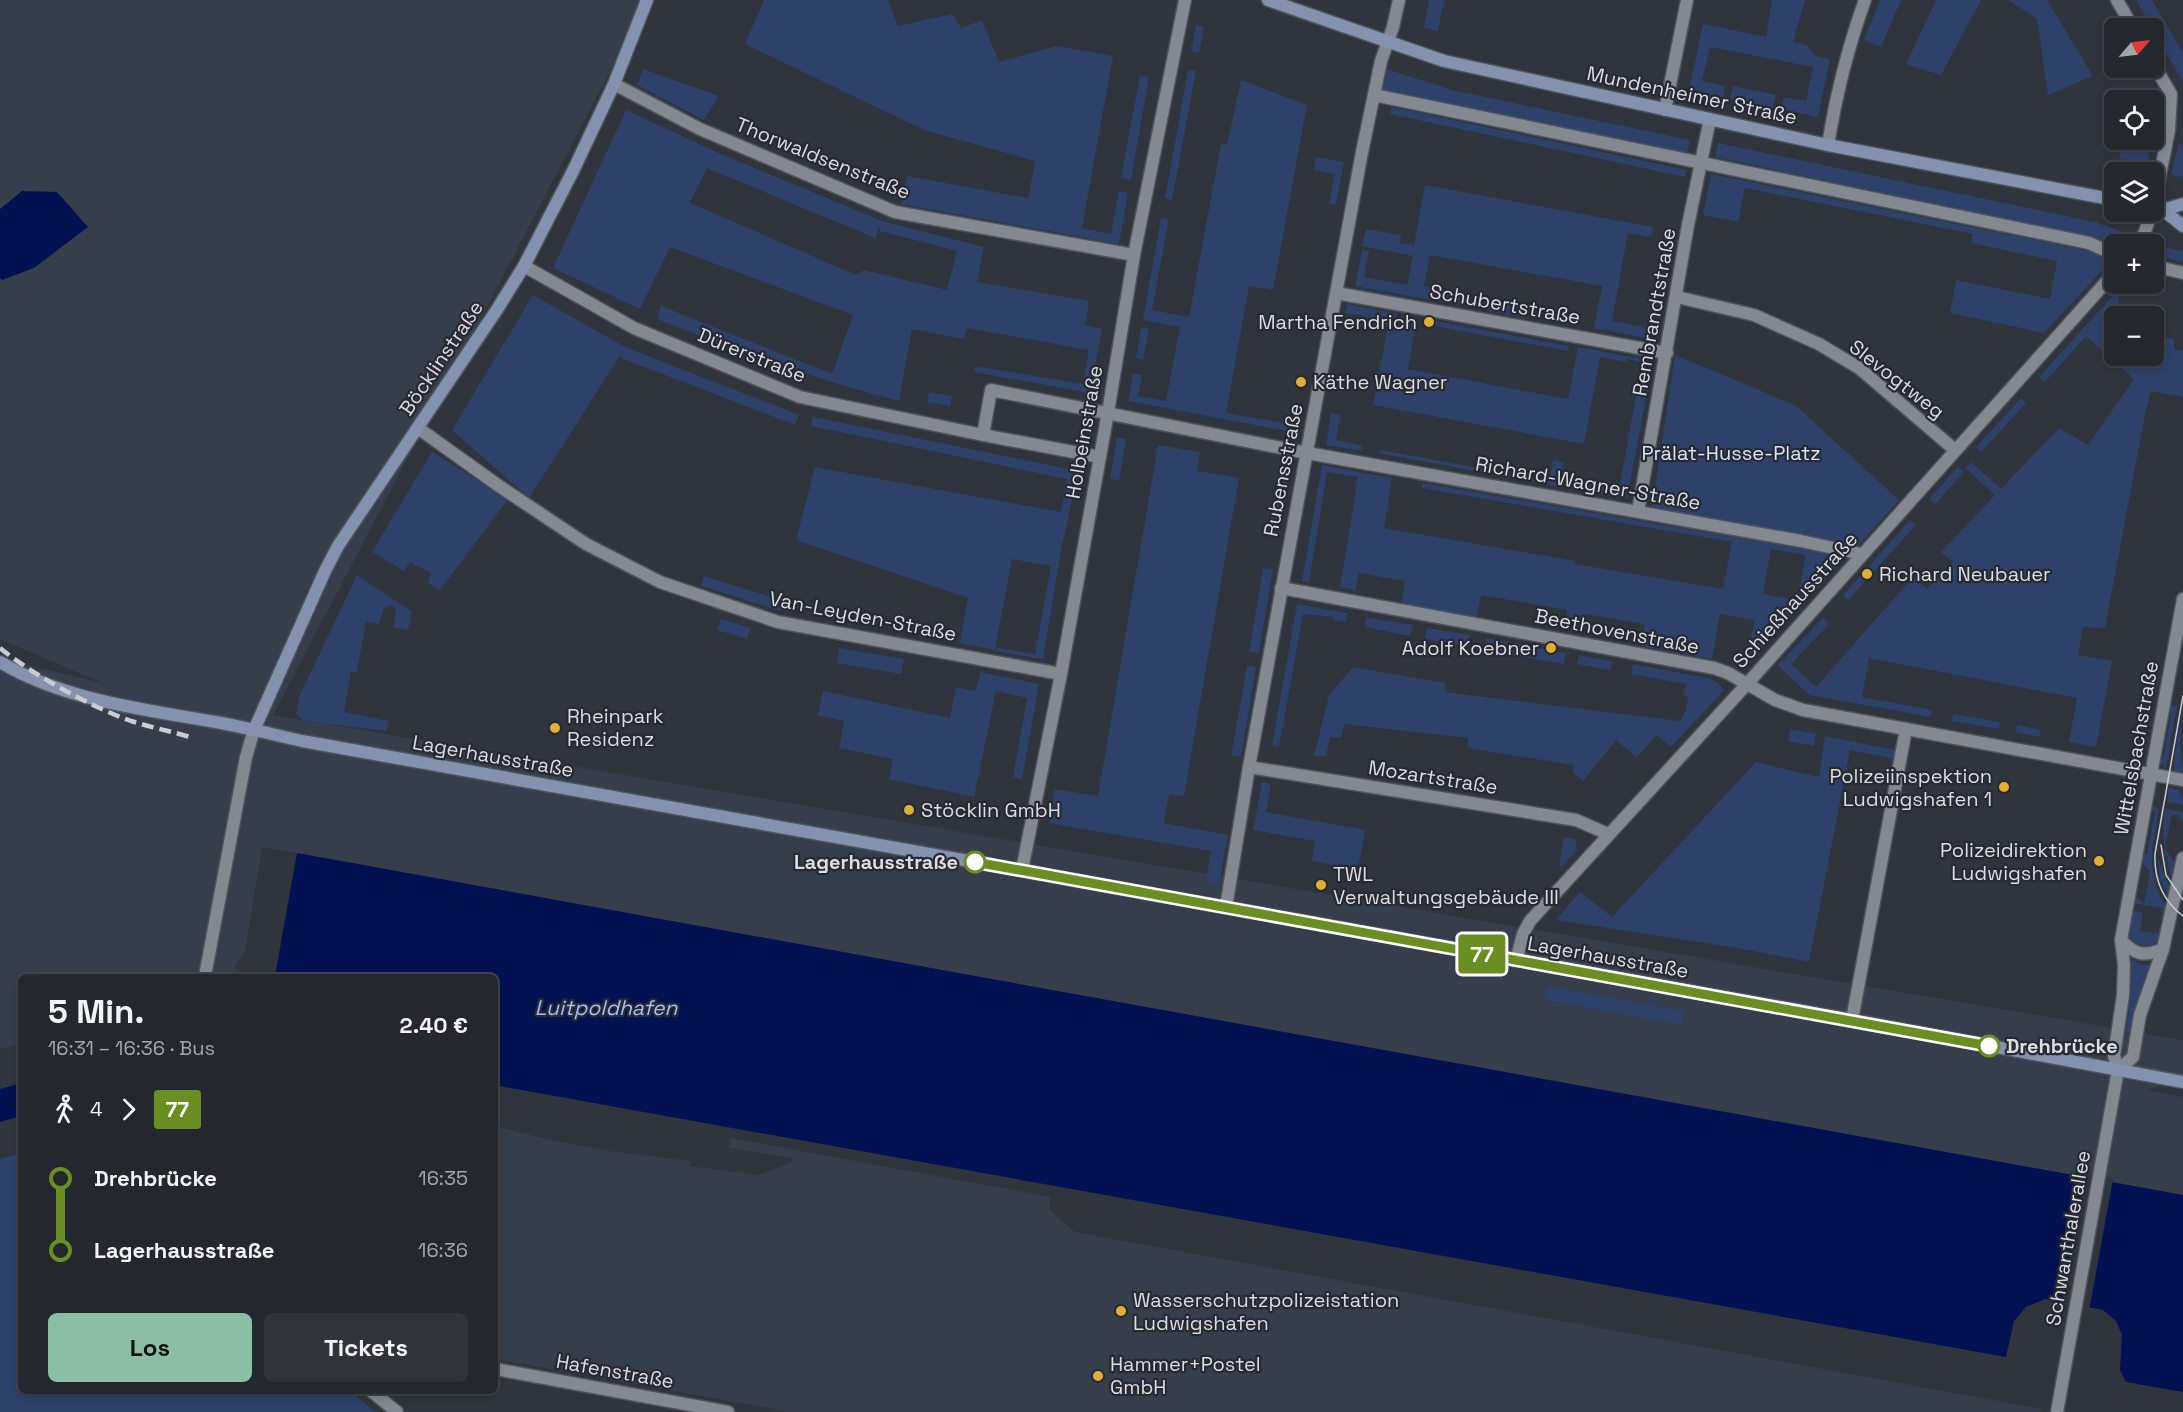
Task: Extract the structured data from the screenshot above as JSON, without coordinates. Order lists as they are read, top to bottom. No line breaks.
{"streets":{"street":["Mundenheimer Straße","Thorwaldsenstraße","Schubertstraße","Rembrandtstraße","Dürerstraße","Böcklinstraße","Slevogtweg","Holbeinstraße","Rubensstraße","Richard-Wagner-Straße","Schießhausstraße","Van-Leyden-Straße","Beethovenstraße","Wittelsbachstraße","Lagerhausstraße","Mozartstraße","Schwanthalerallee","Hafenstraße"]},"crossings":[["Mundenheimer Straße","Rembrandtstraße"],["Mundenheimer Straße","Rubensstraße"],["Thorwaldsenstraße","Böcklinstraße"],["Thorwaldsenstraße","Holbeinstraße"],["Schubertstraße","Rembrandtstraße"],["Schubertstraße","Rubensstraße"],["Rembrandtstraße","Slevogtweg"],["Rembrandtstraße","Richard-Wagner-Straße"],["Dürerstraße","Böcklinstraße"],["Dürerstraße","Holbeinstraße"],["Böcklinstraße","Van-Leyden-Straße"],["Böcklinstraße","Lagerhausstraße"],["Slevogtweg","Schießhausstraße"],["Holbeinstraße","Van-Leyden-Straße"],["Holbeinstraße","Lagerhausstraße"],["Rubensstraße","Richard-Wagner-Straße"],["Rubensstraße","Beethovenstraße"],["Rubensstraße","Lagerhausstraße"],["Rubensstraße","Mozartstraße"],["Richard-Wagner-Straße","Schießhausstraße"],["Schießhausstraße","Beethovenstraße"],["Schießhausstraße","Lagerhausstraße"],["Schießhausstraße","Mozartstraße"],["Beethovenstraße","Wittelsbachstraße"],["Wittelsbachstraße","Lagerhausstraße"],["Wittelsbachstraße","Schwanthalerallee"],["Lagerhausstraße","Schwanthalerallee"]],"water":["Luitpoldhafen"],"parks":["Prälat-Husse-Platz"],"places":["Martha Fendrich","Käthe Wagner","Richard Neubauer","Adolf Koebner","Rheinpark Residenz","Polizeiinspektion Ludwigshafen 1","Stöcklin GmbH","Polizeidirektion Ludwigshafen","Lagerhausstraße","TWL Verwaltungsgebäude III","Drehbrücke","Wasserschutzpolizeistation Ludwigshafen","Hammer+Postel GmbH"],"lines":["bus line 77"],"north":"top right","page":{"on_map":"77","map_buttons":["+","−"],"heading":["5 Min.","16:31 – 16:36 · Bus","2.40 €"],"legs":["4","77"],"list":[{"name":"Drehbrücke","value":"16:35"},{"name":"Lagerhausstraße","value":"16:36"}],"buttons":["Los","Tickets"]}}
